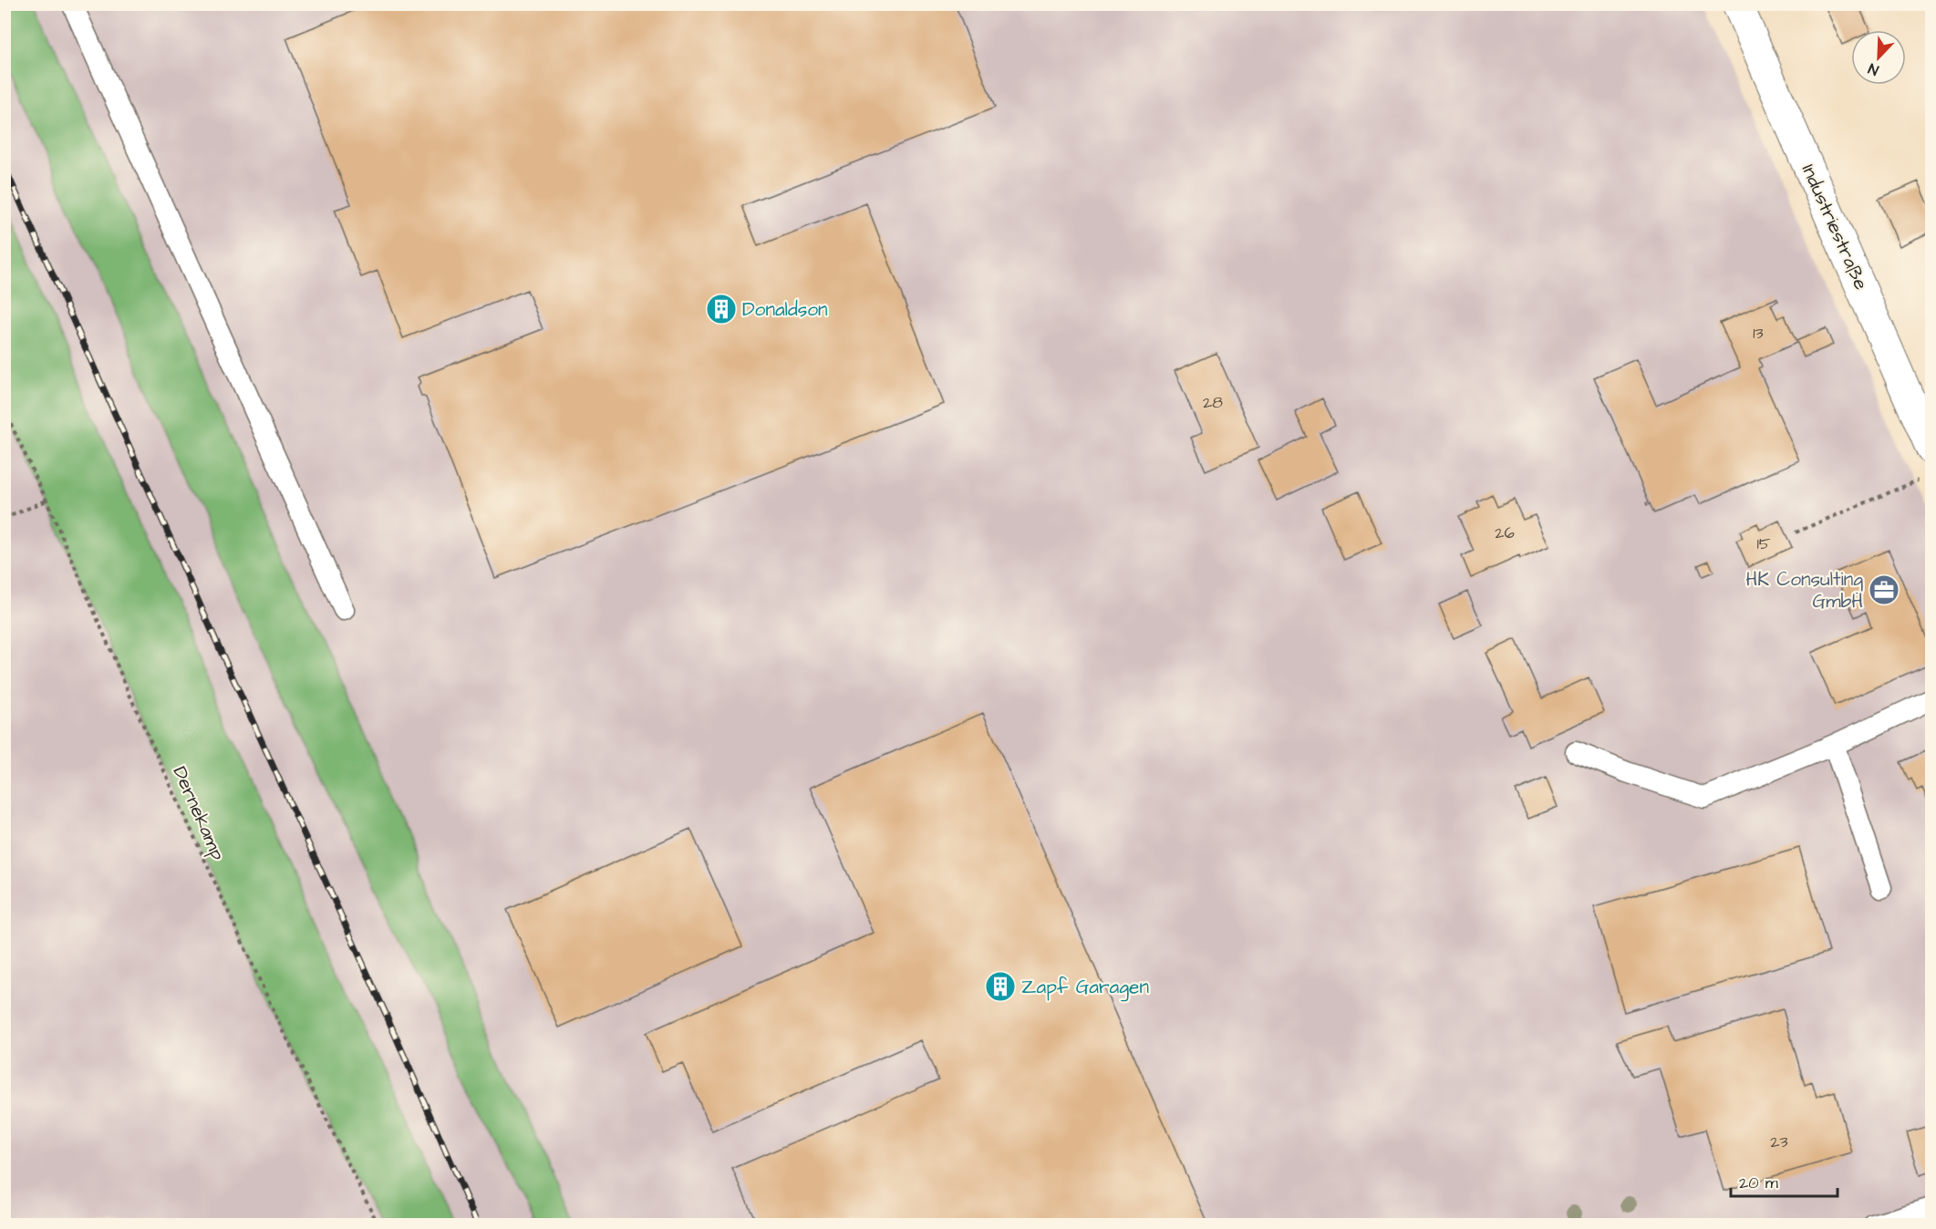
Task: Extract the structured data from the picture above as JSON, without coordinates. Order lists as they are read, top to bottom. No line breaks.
{"streets":{"street":["Industriestraße"],"path":["Dernekamp"]},"places":{"building":["Donaldson","Zapf Garagen"],"office":["HK Consulting GmbH"]},"house_numbers":["13","28","26","15","23"],"scale_bar":"20 m","north":"bottom left"}
